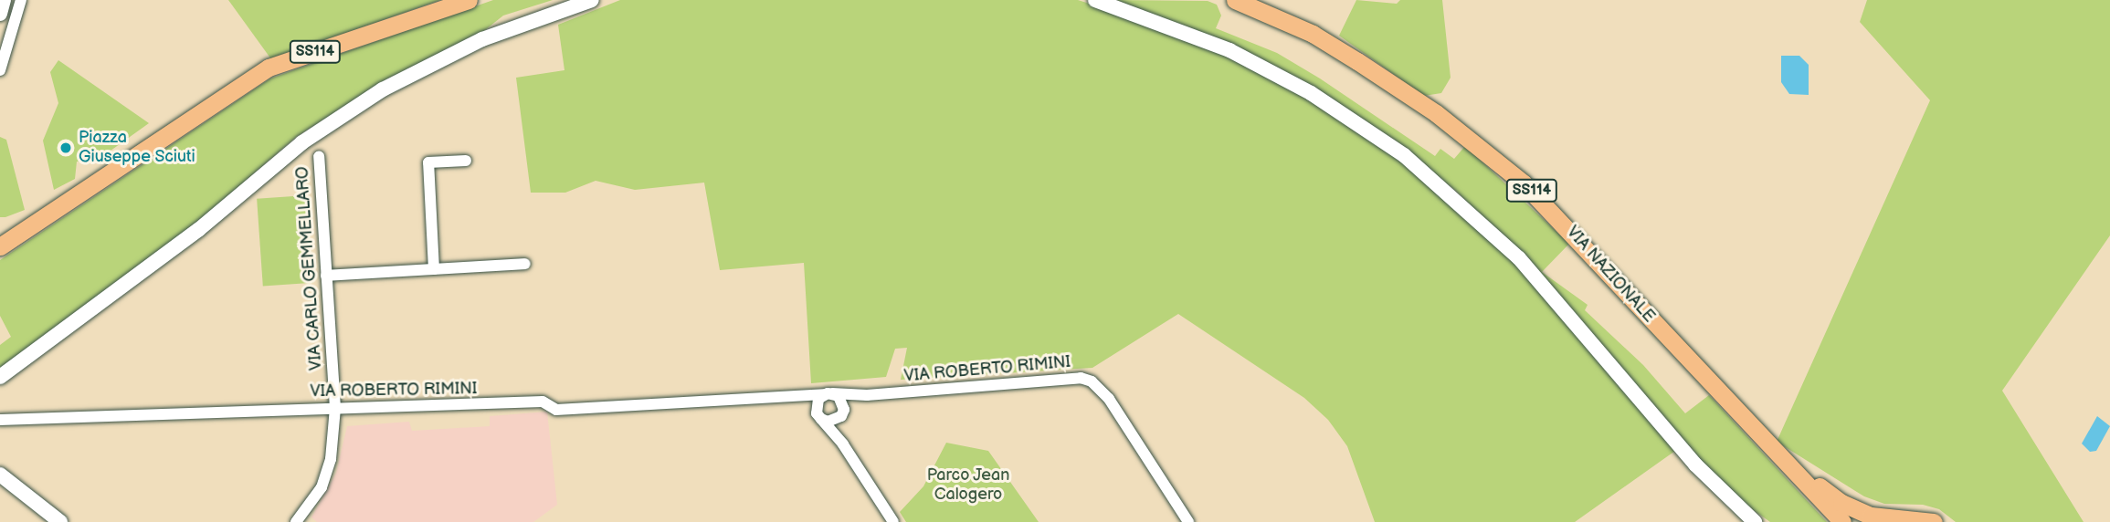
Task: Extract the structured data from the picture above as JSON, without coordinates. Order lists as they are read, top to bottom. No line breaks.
{"streets":{"main road":["SS114","VIA NAZIONALE"],"street":["VIA CARLO GEMMELLARO","VIA ROBERTO RIMINI"]},"crossings":[["VIA CARLO GEMMELLARO","VIA ROBERTO RIMINI"]],"parks":["Parco Jean Calogero"],"places":["Piazza Giuseppe Sciuti"]}
